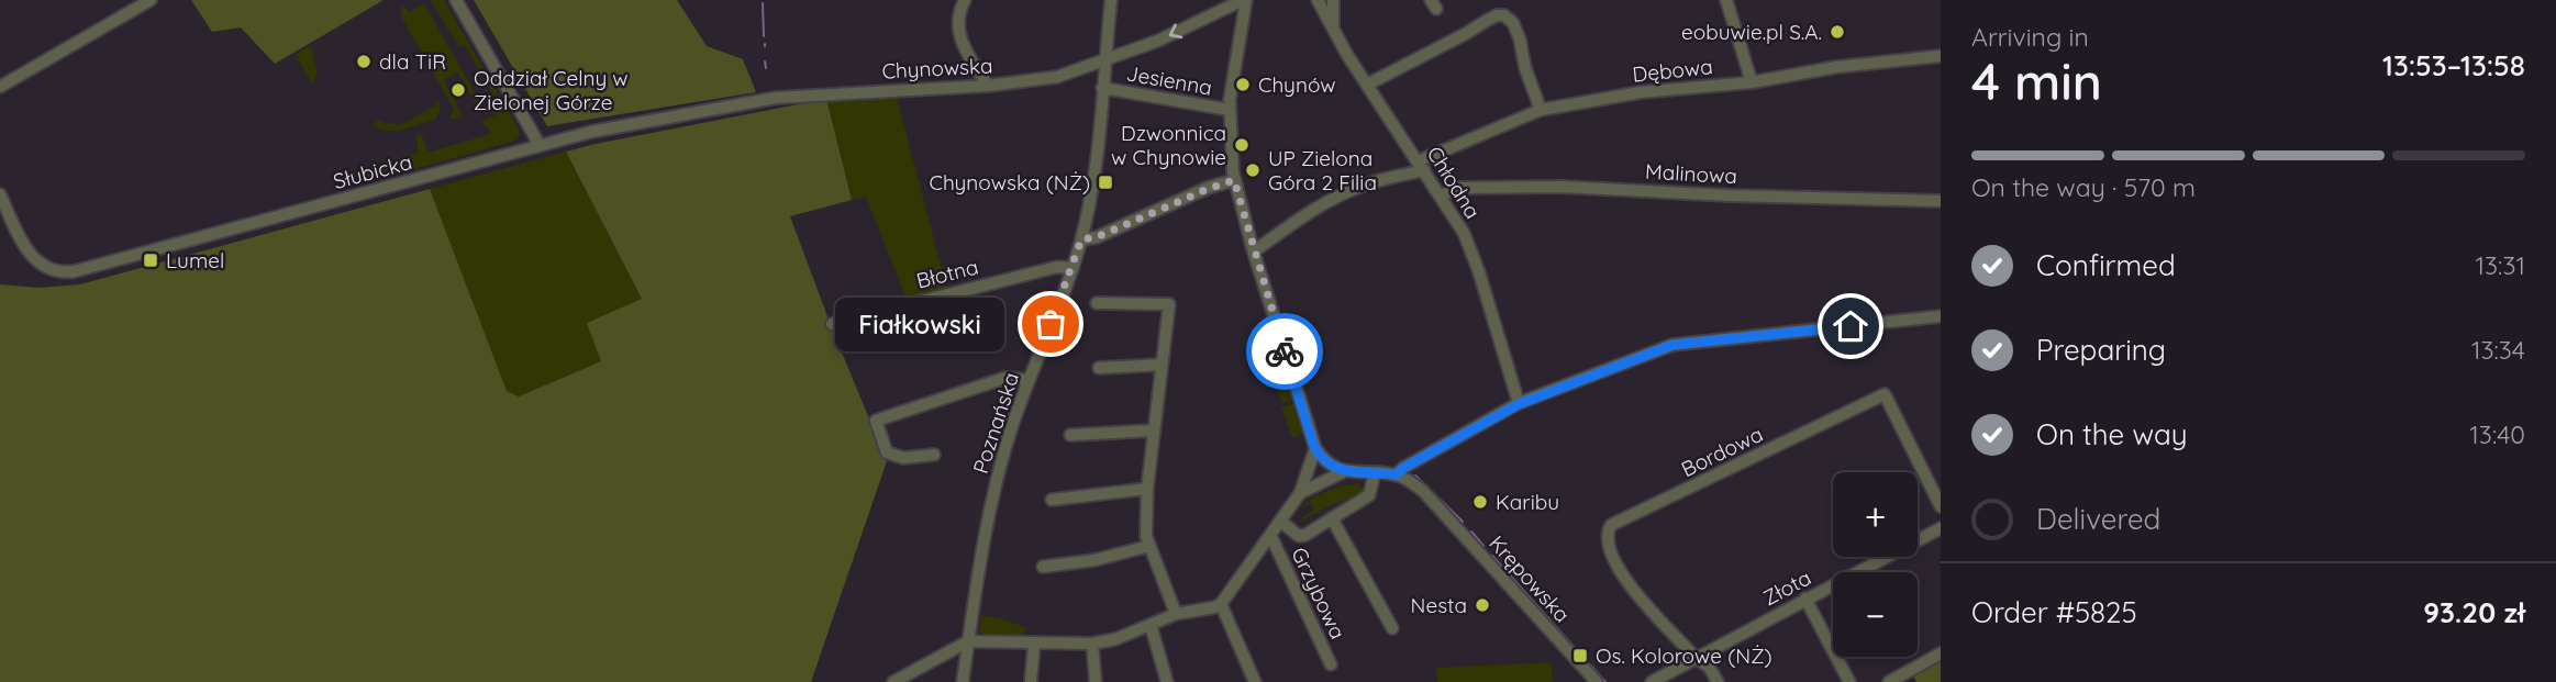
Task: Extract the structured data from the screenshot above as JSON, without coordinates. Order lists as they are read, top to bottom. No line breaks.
{"streets":{"street":["Chynowska","Dębowa","Jesienna","Słubicka","Malinowa","Chłodna","Błotna","Poznańska","Bordowa","Krępowska","Złota","Grzybowa"]},"crossings":[["Chynowska","Słubicka"],["Chynowska","Poznańska"],["Dębowa","Chłodna"],["Jesienna","Poznańska"],["Malinowa","Chłodna"],["Błotna","Poznańska"],["Bordowa","Złota"]],"places":{"other":["eobuwie.pl S.A.","dla TiR","Chynów","Oddział Celny w Zielonej Górze","Dzwonnica w Chynowie","UP Zielona Góra 2 Filia","Fiałkowski","Karibu","Nesta"],"transit":["Chynowska (NŻ)","Lumel","Os. Kolorowe (NŻ)"]},"page":{"heading":["4 min","Arriving in","13:53–13:58"],"panel":["Order #5825","93.20 zł"],"bar":"On the way · 570 m","list":[["Confirmed","13:31"],["Preparing","13:34"],["On the way","13:40"],"Delivered"],"bubble":"Fiałkowski","map_buttons":["+","−"]}}
